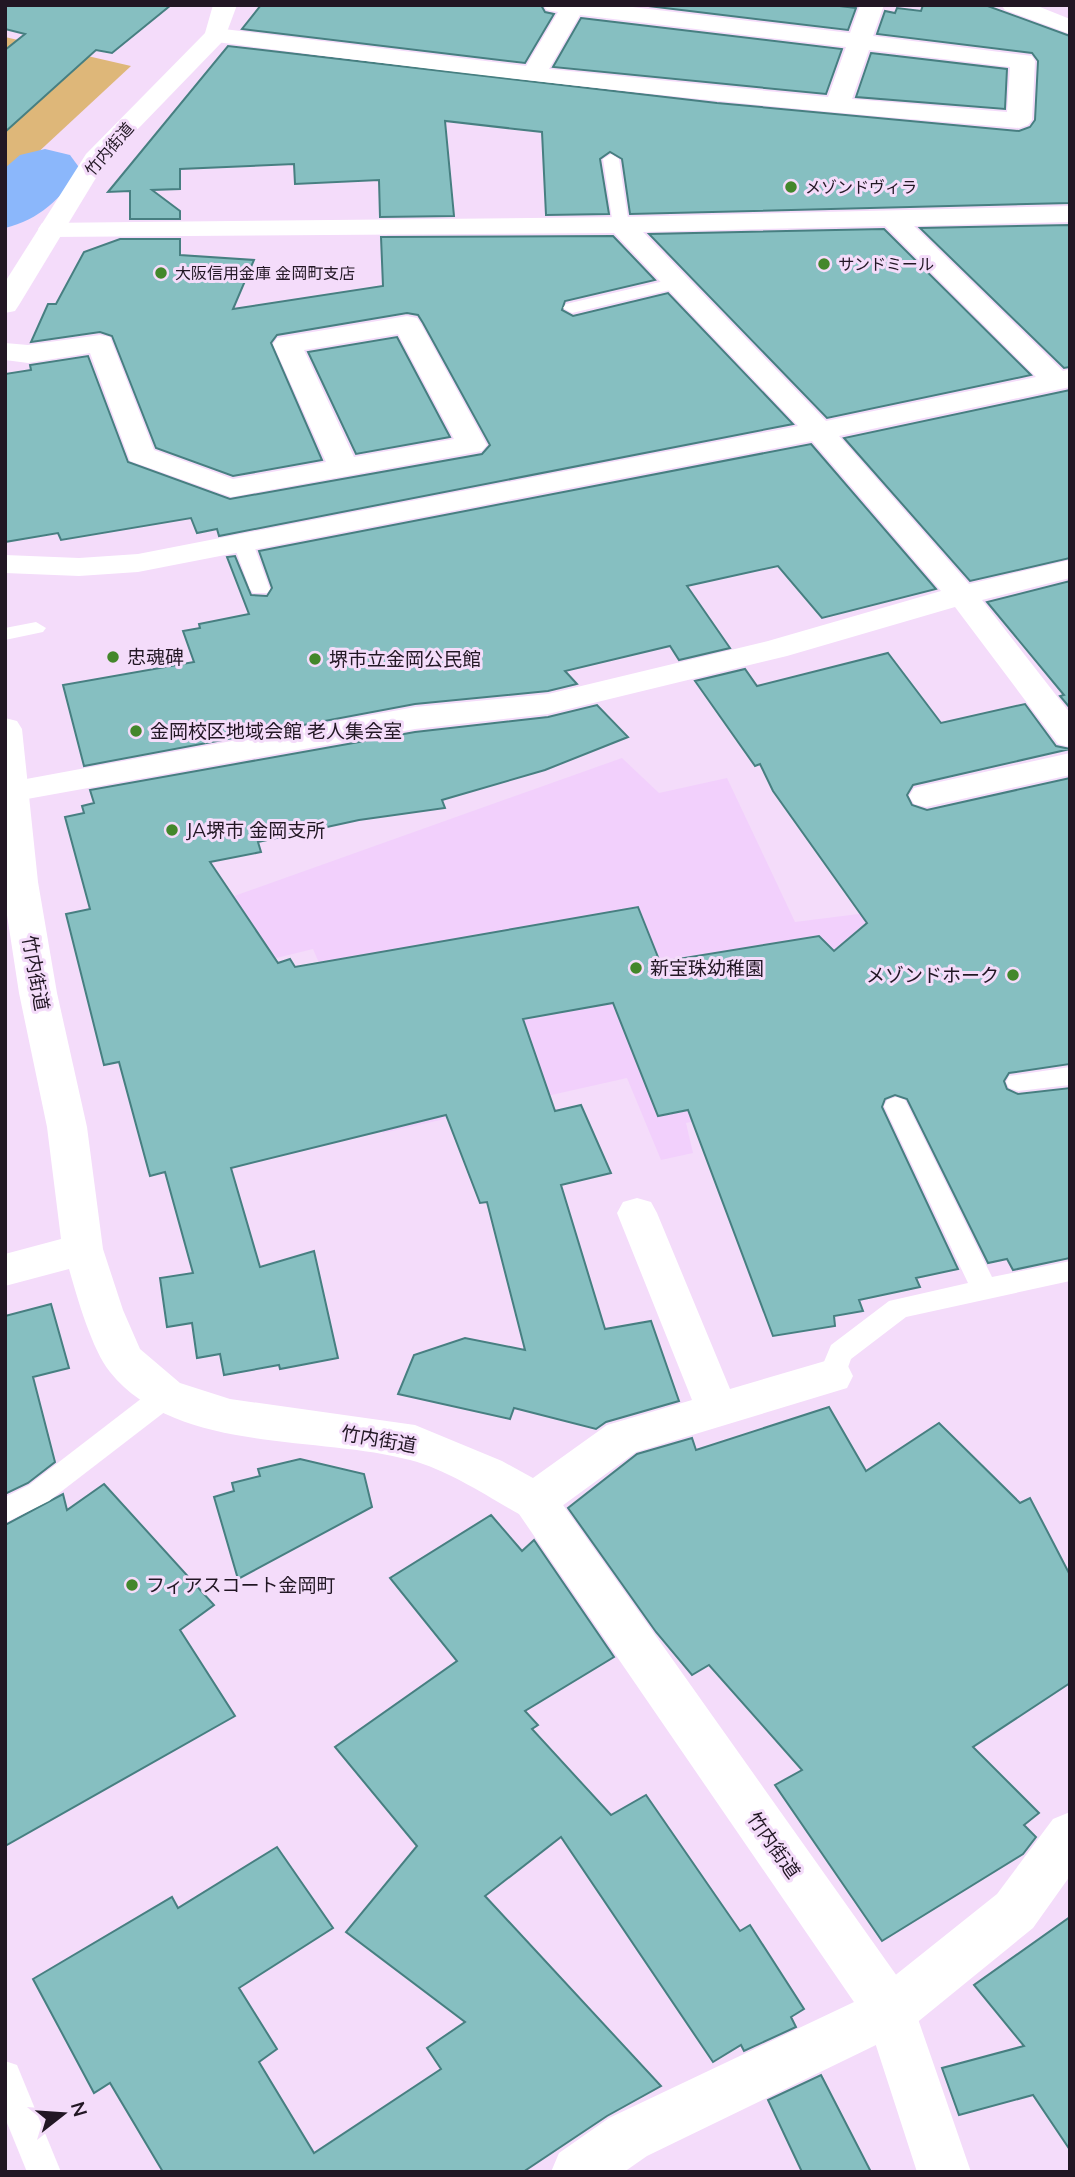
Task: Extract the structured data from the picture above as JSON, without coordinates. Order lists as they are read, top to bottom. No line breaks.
{"streets":{"street":["竹内街道"]},"places":["メゾンドヴィラ","サンドミール","大阪信用金庫 金岡町支店","忠魂碑","堺市立金岡公民館","金岡校区地域会館 老人集会室","JA堺市 金岡支所","新宝珠幼稚園","メゾンドホーク","フィアスコート金岡町"],"north":"right"}
